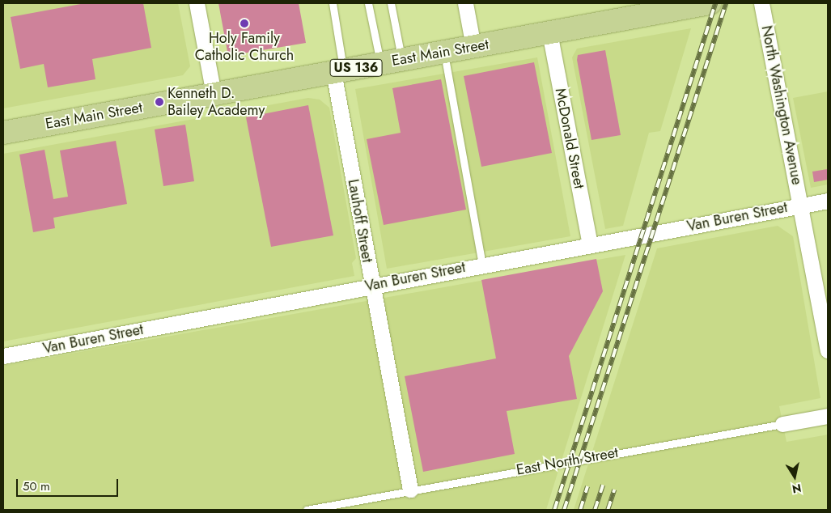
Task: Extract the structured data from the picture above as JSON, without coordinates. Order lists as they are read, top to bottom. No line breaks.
{"streets":{"main road":["East Main Street","US 136"],"street":["North Washington Avenue","McDonald Street","Van Buren Street","Lauhoff Street","East North Street"]},"crossings":[["East Main Street","McDonald Street"],["East Main Street","Lauhoff Street"],["North Washington Avenue","Van Buren Street"],["McDonald Street","Van Buren Street"],["Van Buren Street","Lauhoff Street"],["Lauhoff Street","East North Street"]],"places":["Holy Family Catholic Church","Kenneth D. Bailey Academy"],"scale_bar":"50 m","north":"bottom"}
